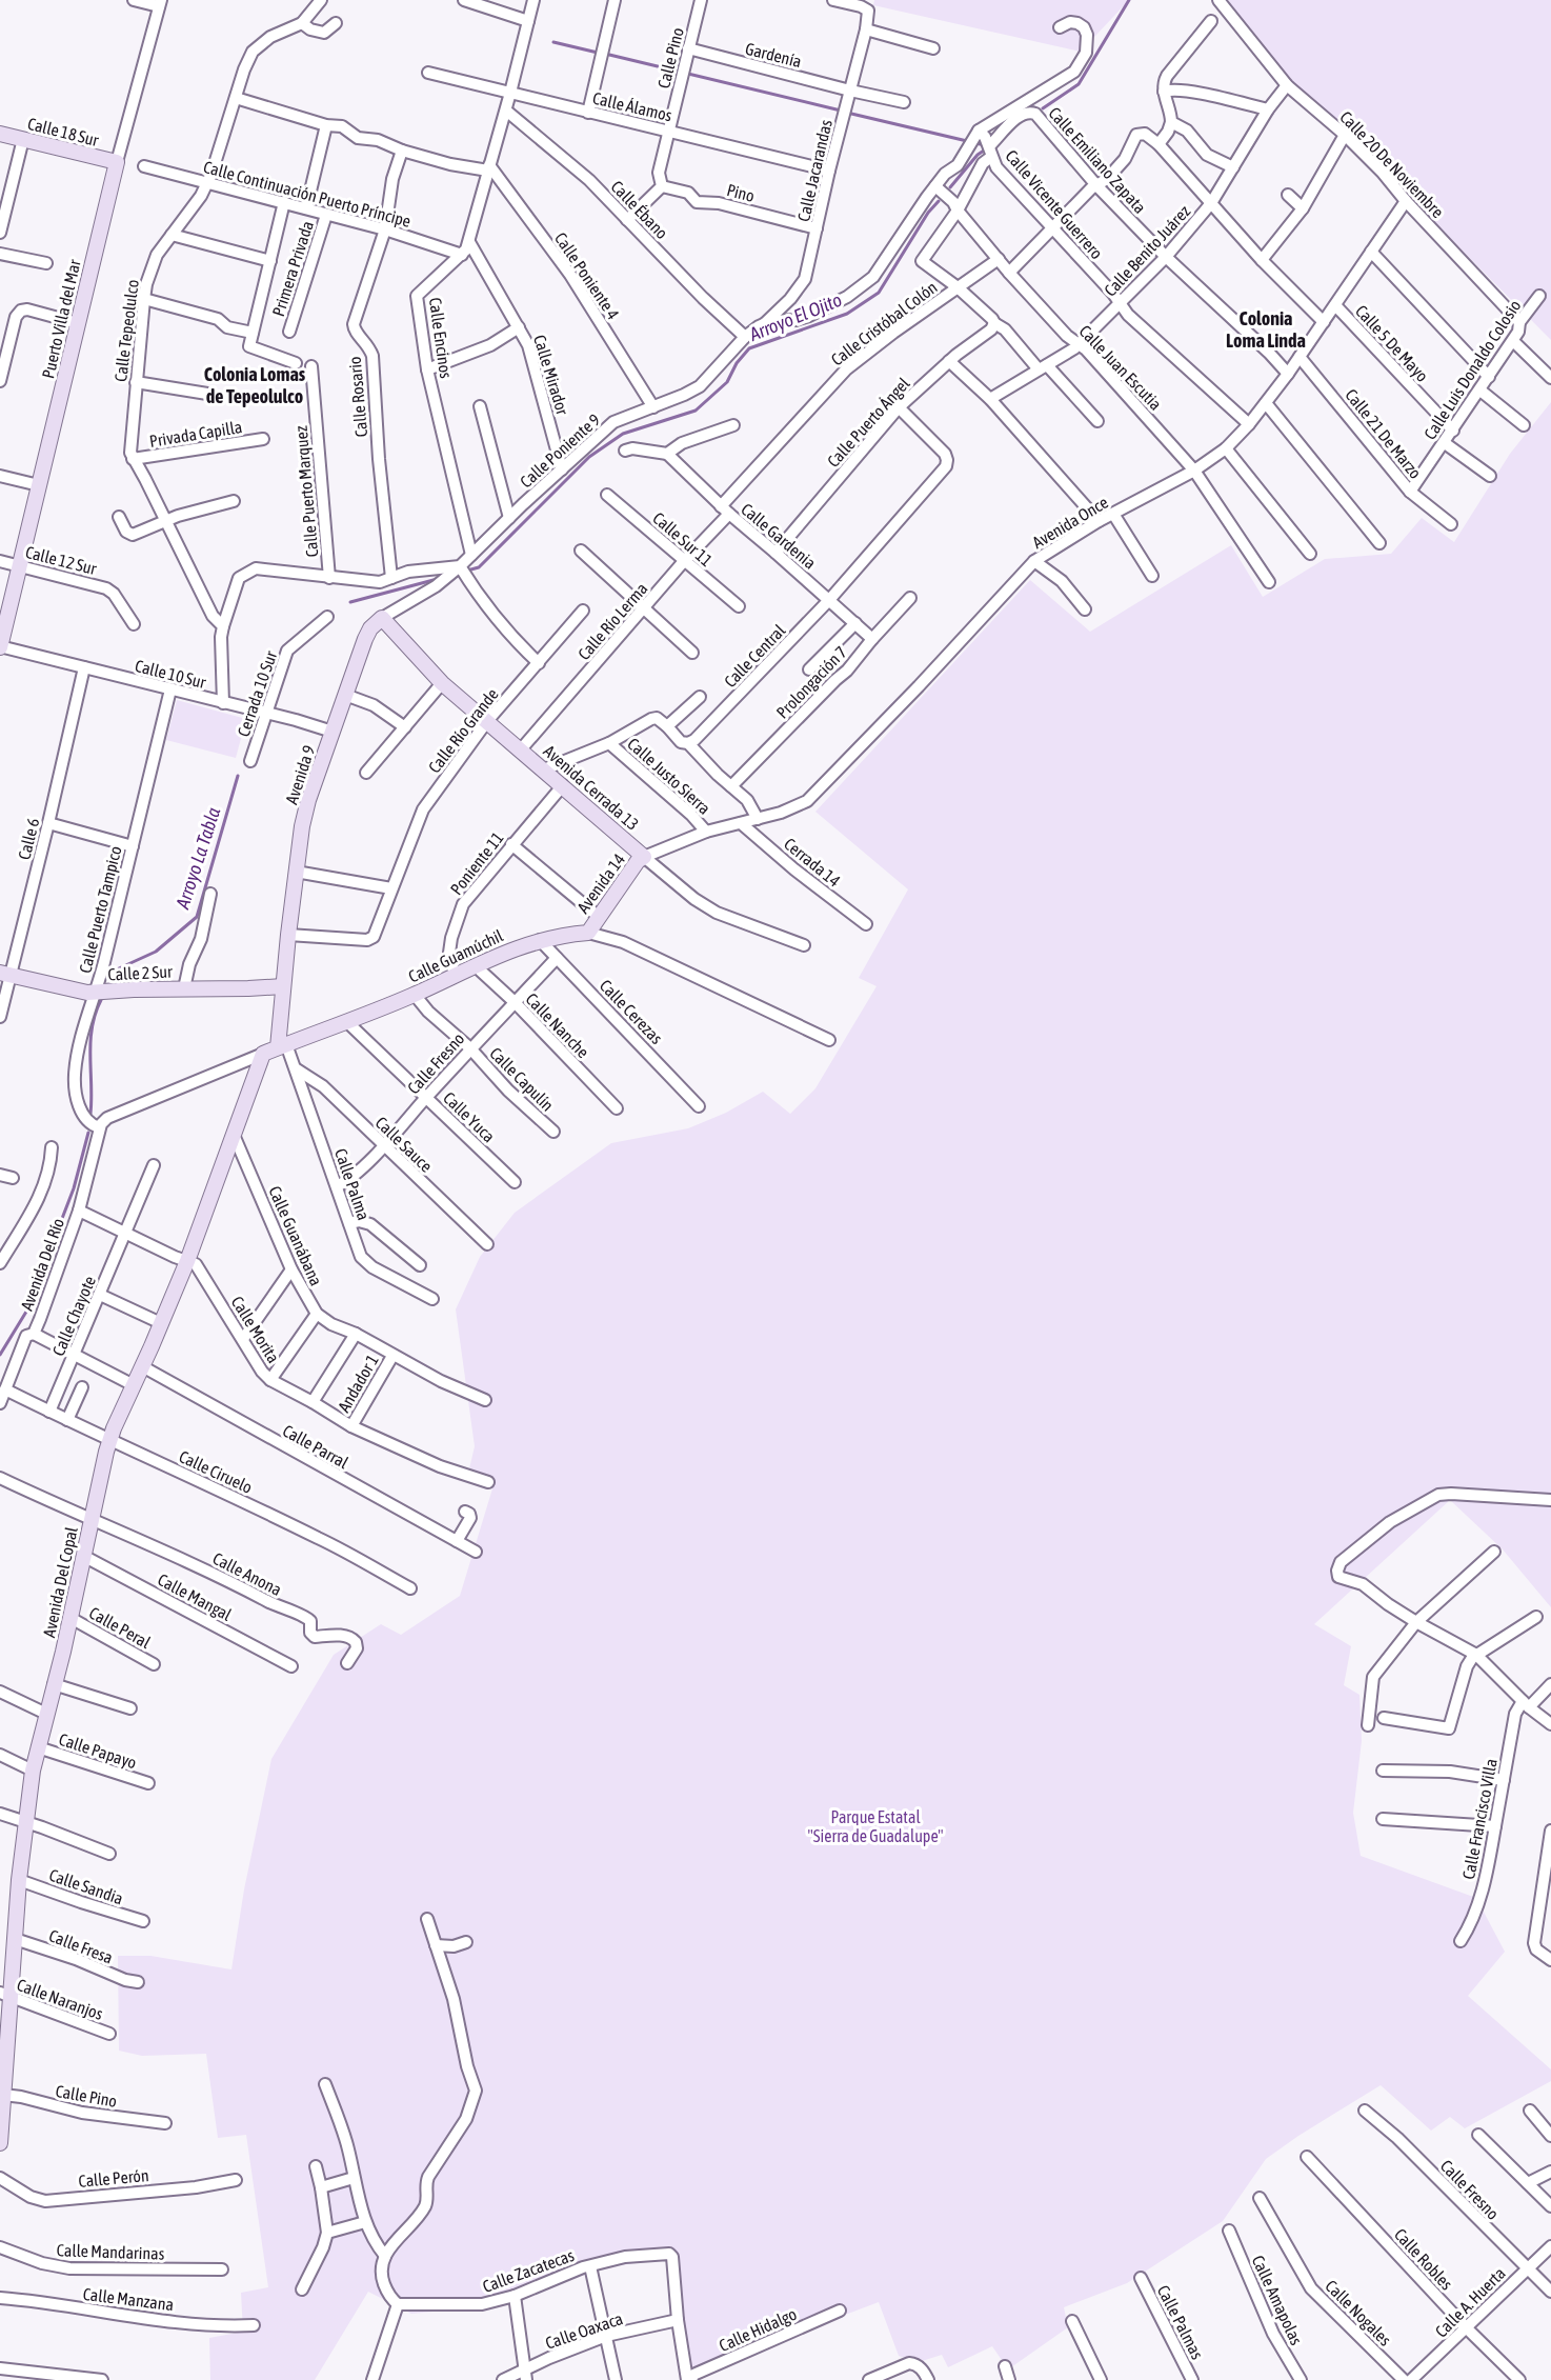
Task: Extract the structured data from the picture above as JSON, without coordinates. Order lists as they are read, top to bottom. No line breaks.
{"streets":{"street":["Gardenía","Calle Pino","Calle Álamos","Calle 18 Sur","Calle Emiliano Zapata","Calle 20 De Noviembre","Calle Jacarandas","Pino","Calle Continuación Puerto Príncipe","Calle Vicente Guerrero","Calle Ébano","Calle Benito Juárez","Primera Privada","Calle Poniente 4","Puerto Villa del Mar","Calle Cristóbal Colón","Calle Tepeolulco","Calle Encinos","Calle 5 De Mayo","Calle Juan Escutia","Calle Luis Donaldo Colosio","Calle Mirador","Calle Rosario","Calle Puerto Ángel","Privada Capilla","Calle 21 De Marzo","Calle Poniente 9","Calle Puerto Marquez","Avenida Once","Calle Gardenia","Calle Sur 11","Calle 12 Sur","Calle Río Lerma","Calle Central","Calle 10 Sur","Prolongación 7","Cerrada 10 Sur","Calle Río Grande","Avenida 9","Calle Justo Sierra","Avenida Cerrada 13","Calle 6","Cerrada 14","Poniente 11","Avenida 14","Calle Puerto Tampico","Calle Guamúchil","Calle 2 Sur","Calle Cerezas","Calle Nanche","Calle Fresno","Calle Capulín","Calle Yuca","Calle Sauce","Calle Palma","Calle Guanábana","Avenida Del Río","Calle Chayote","Calle Morita","Andador 1","Calle Parral","Calle Ciruelo","Calle Anona","Avenida Del Copal","Calle Mangal","Calle Peral","Calle Papayo","Calle Francisco Villa","Calle Sandia","Calle Fresa","Calle Naranjos","Calle Perón","Calle Mandarinas","Calle Robles","Calle Zacatecas","Calle Manzana","Calle Amapolas","Calle A. Huerta","Calle Nogales","Calle Palmas","Calle Hidalgo","Calle Oaxaca"]},"crossings":[["Gardenía","Calle Pino"],["Gardenía","Calle Jacarandas"],["Calle Pino","Calle Álamos"],["Calle Pino","Pino"],["Calle Pino","Avenida Del Copal"],["Calle Álamos","Calle Jacarandas"],["Calle Álamos","Calle Encinos"],["Calle 18 Sur","Puerto Villa del Mar"],["Calle Emiliano Zapata","Calle Vicente Guerrero"],["Calle Emiliano Zapata","Calle Benito Juárez"],["Calle Emiliano Zapata","Calle Cristóbal Colón"],["Calle Emiliano Zapata","Calle Juan Escutia"],["Calle Emiliano Zapata","Avenida Once"],["Calle 20 De Noviembre","Calle Benito Juárez"],["Calle 20 De Noviembre","Calle Luis Donaldo Colosio"],["Calle 20 De Noviembre","Avenida Once"],["Calle Jacarandas","Pino"],["Calle Jacarandas","Calle Poniente 9"],["Calle Continuación Puerto Príncipe","Primera Privada"],["Calle Continuación Puerto Príncipe","Calle Tepeolulco"],["Calle Continuación Puerto Príncipe","Calle Encinos"],["Calle Continuación Puerto Príncipe","Calle Rosario"],["Calle Vicente Guerrero","Calle Benito Juárez"],["Calle Vicente Guerrero","Calle Poniente 9"],["Calle Vicente Guerrero","Avenida Once"],["Calle Ébano","Calle Encinos"],["Calle Ébano","Calle Poniente 9"],["Calle Benito Juárez","Calle Juan Escutia"],["Calle Poniente 4","Calle Encinos"],["Calle Poniente 4","Calle Poniente 9"],["Puerto Villa del Mar","Calle 12 Sur"],["Puerto Villa del Mar","Calle 10 Sur"],["Calle Cristóbal Colón","Calle Juan Escutia"],["Calle Cristóbal Colón","Calle Gardenia"],["Calle Cristóbal Colón","Calle Río Lerma"],["Calle Tepeolulco","Privada Capilla"],["Calle Encinos","Calle Mirador"],["Calle Encinos","Calle Poniente 9"],["Calle 5 De Mayo","Calle Luis Donaldo Colosio"],["Calle 5 De Mayo","Avenida Once"],["Calle Juan Escutia","Calle Poniente 9"],["Calle Juan Escutia","Avenida Once"],["Calle Luis Donaldo Colosio","Calle 21 De Marzo"],["Calle Mirador","Calle Poniente 9"],["Calle Puerto Ángel","Calle Gardenia"],["Calle Puerto Ángel","Calle Central"],["Calle 21 De Marzo","Avenida Once"],["Calle Poniente 9","Avenida 9"],["Avenida Once","Calle Justo Sierra"],["Avenida Once","Avenida Cerrada 13"],["Avenida Once","Cerrada 14"],["Avenida Once","Avenida 14"],["Calle Gardenia","Calle Río Lerma"],["Calle Gardenia","Calle Central"],["Calle Gardenia","Prolongación 7"],["Calle Sur 11","Calle Río Lerma"],["Calle Río Lerma","Avenida Cerrada 13"],["Calle 10 Sur","Cerrada 10 Sur"],["Calle 10 Sur","Avenida 9"],["Calle 10 Sur","Calle 6"],["Calle 10 Sur","Calle Puerto Tampico"],["Calle Río Grande","Avenida 9"],["Calle Río Grande","Avenida Cerrada 13"],["Avenida 9","Avenida Cerrada 13"],["Avenida 9","Calle Guamúchil"],["Avenida 9","Calle 2 Sur"],["Avenida 9","Calle Palma"],["Avenida Cerrada 13","Poniente 11"],["Avenida Cerrada 13","Avenida 14"],["Calle 6","Calle 2 Sur"],["Poniente 11","Calle Guamúchil"],["Avenida 14","Calle Guamúchil"],["Calle Puerto Tampico","Calle Guamúchil"],["Calle Puerto Tampico","Calle 2 Sur"],["Calle Puerto Tampico","Avenida Del Río"],["Calle Guamúchil","Calle Cerezas"],["Calle Guamúchil","Calle Nanche"],["Calle Guamúchil","Calle Capulín"],["Calle Guamúchil","Calle Yuca"],["Calle Guamúchil","Calle Palma"],["Calle Guamúchil","Avenida Del Río"],["Calle Guamúchil","Avenida Del Copal"],["Calle Cerezas","Calle Fresno"],["Calle Nanche","Calle Fresno"],["Calle Fresno","Calle Capulín"],["Calle Fresno","Calle Yuca"],["Calle Fresno","Calle Sauce"],["Calle Fresno","Calle Palma"],["Calle Fresno","Calle A. Huerta"],["Calle Sauce","Calle Palma"],["Calle Guanábana","Andador 1"],["Calle Guanábana","Avenida Del Copal"],["Avenida Del Río","Calle Morita"],["Avenida Del Río","Calle Ciruelo"],["Calle Chayote","Calle Morita"],["Calle Chayote","Calle Ciruelo"],["Calle Morita","Andador 1"],["Calle Morita","Avenida Del Copal"],["Calle Parral","Avenida Del Copal"],["Calle Ciruelo","Avenida Del Copal"],["Calle Anona","Avenida Del Copal"],["Avenida Del Copal","Calle Mangal"],["Avenida Del Copal","Calle Peral"],["Avenida Del Copal","Calle Papayo"],["Avenida Del Copal","Calle Sandia"],["Avenida Del Copal","Calle Fresa"],["Avenida Del Copal","Calle Naranjos"],["Calle Robles","Calle A. Huerta"],["Calle Zacatecas","Calle Oaxaca"]],"districts":["Colonia Loma Linda","Colonia Lomas de Tepeolulco"],"water":["Arroyo El Ojito","Arroyo La Tabla"],"parks":["Parque Estatal \"Sierra de Guadalupe\""]}
